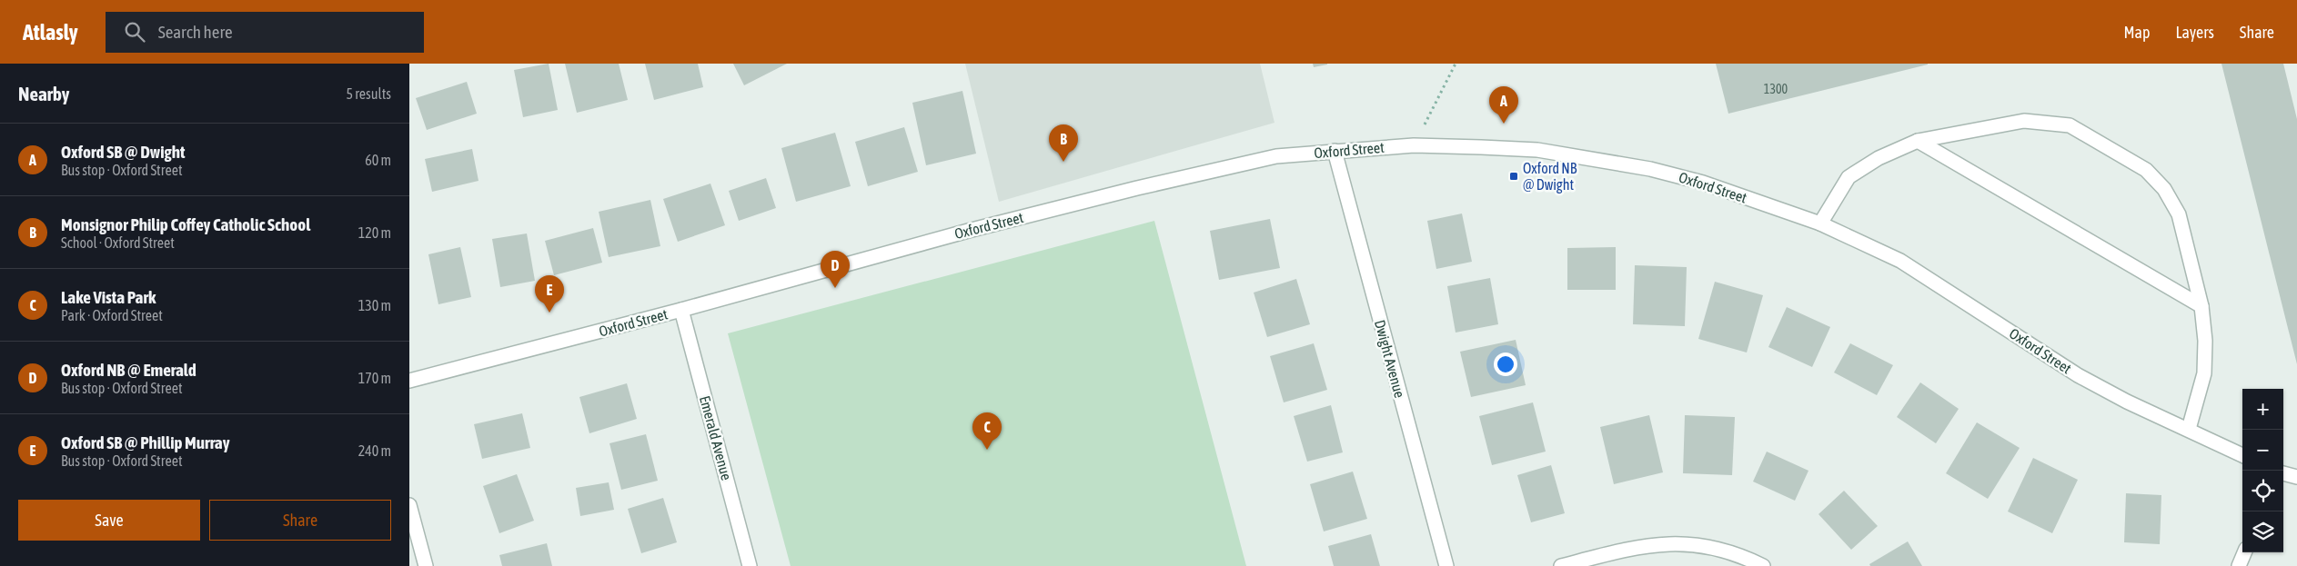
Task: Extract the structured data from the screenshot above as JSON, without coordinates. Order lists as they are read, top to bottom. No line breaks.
{"streets":{"street":["Oxford Street","Dwight Avenue","Emerald Avenue"]},"crossings":[["Oxford Street","Dwight Avenue"],["Oxford Street","Emerald Avenue"]],"places":{"transit":["Oxford NB @ Dwight"]},"house_numbers":["1300"],"page":{"header":"Atlasly","search":"Search here","nav":["Map","Layers","Share"],"heading":["Nearby","5 results"],"pins":["A","B","D","E","C"],"list":[{"mark":"A","name":"Oxford SB @ Dwight","note":"Bus stop · Oxford Street","value":"60 m"},{"mark":"B","name":"Monsignor Philip Coffey Catholic School","note":"School · Oxford Street","value":"120 m"},{"mark":"C","name":"Lake Vista Park","note":"Park · Oxford Street","value":"130 m"},{"mark":"D","name":"Oxford NB @ Emerald","note":"Bus stop · Oxford Street","value":"170 m"},{"mark":"E","name":"Oxford SB @ Phillip Murray","note":"Bus stop · Oxford Street","value":"240 m"}],"map_buttons":["+","−"],"buttons":["Save","Share"]}}
